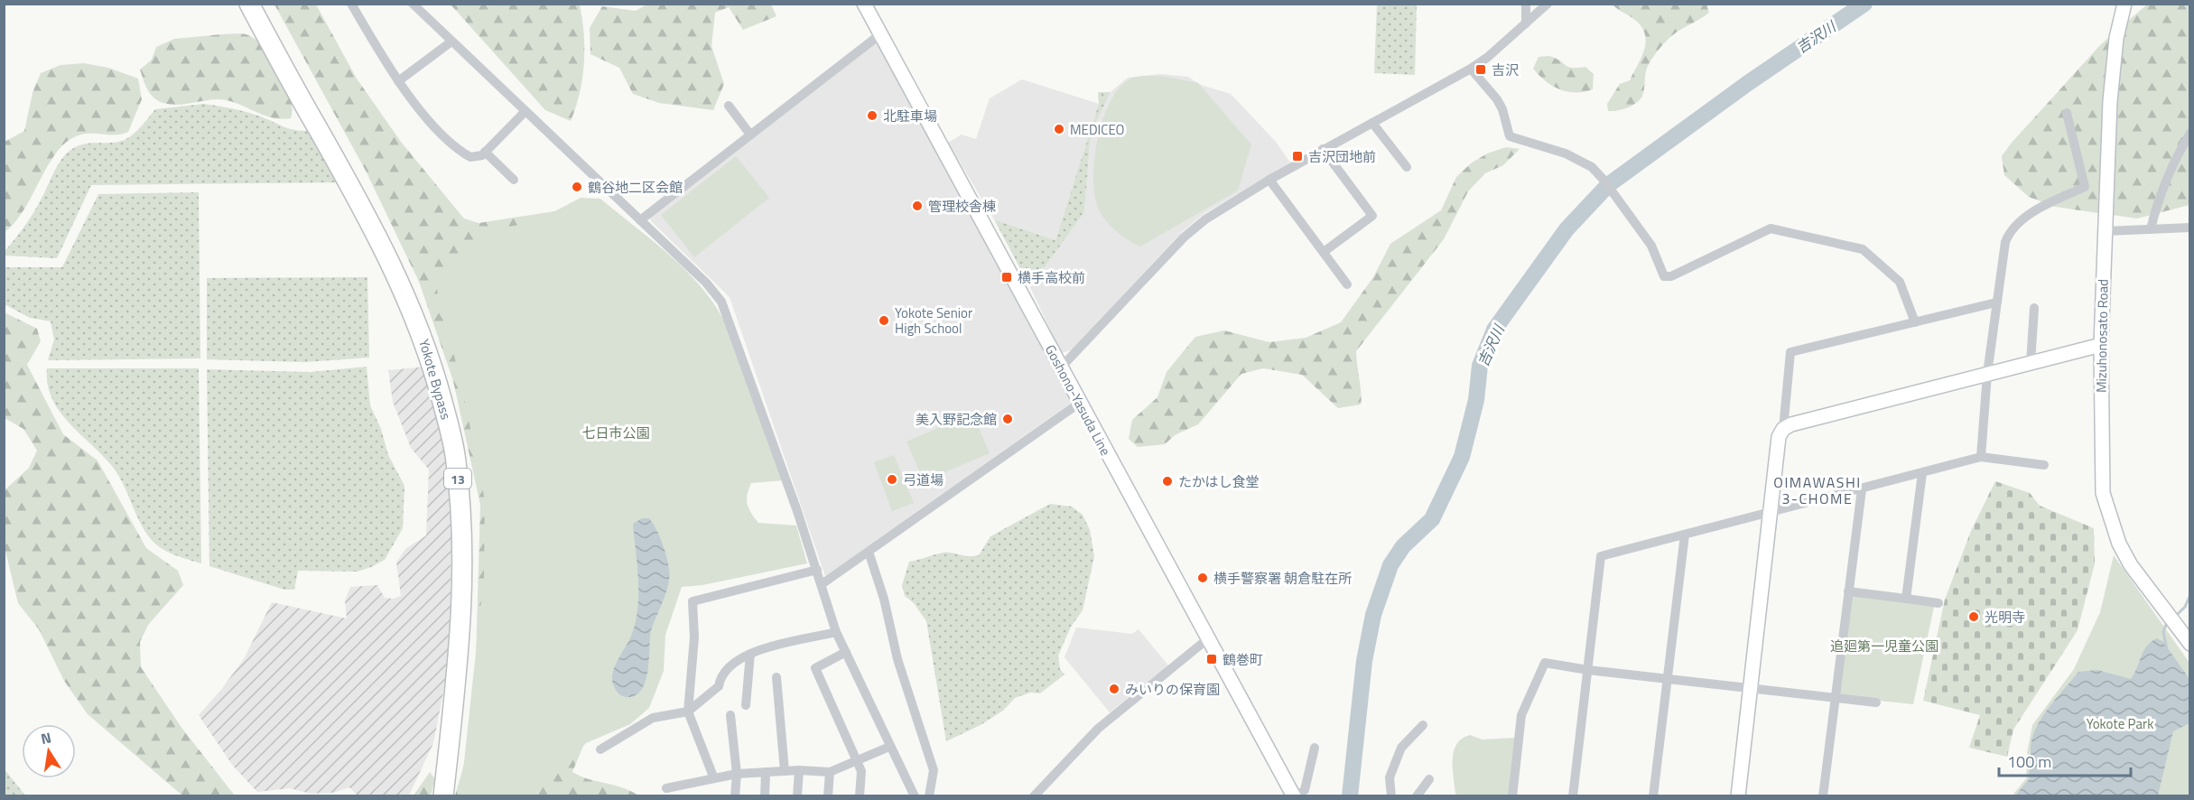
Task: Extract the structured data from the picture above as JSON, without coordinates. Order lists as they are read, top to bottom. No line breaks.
{"streets":{"highway":["Yokote Bypass","13"],"street":["Mizuhonosato Road","Goshono-Yasuda Line"]},"districts":["OIMAWASHI 3-CHOME"],"water":["吉沢川"],"parks":["七日市公園","追廻第一児童公園","Yokote Park"],"places":{"transit":["吉沢","吉沢団地前","横手高校前","鶴巻町"],"other":["北駐車場","MEDICEO","鶴谷地二区会館","管理校舎棟","Yokote Senior High School","美入野記念館","弓道場","たかはし食堂","横手警察署 朝倉駐在所","光明寺","みいりの保育園"]},"scale_bar":"100 m","north":"top"}
